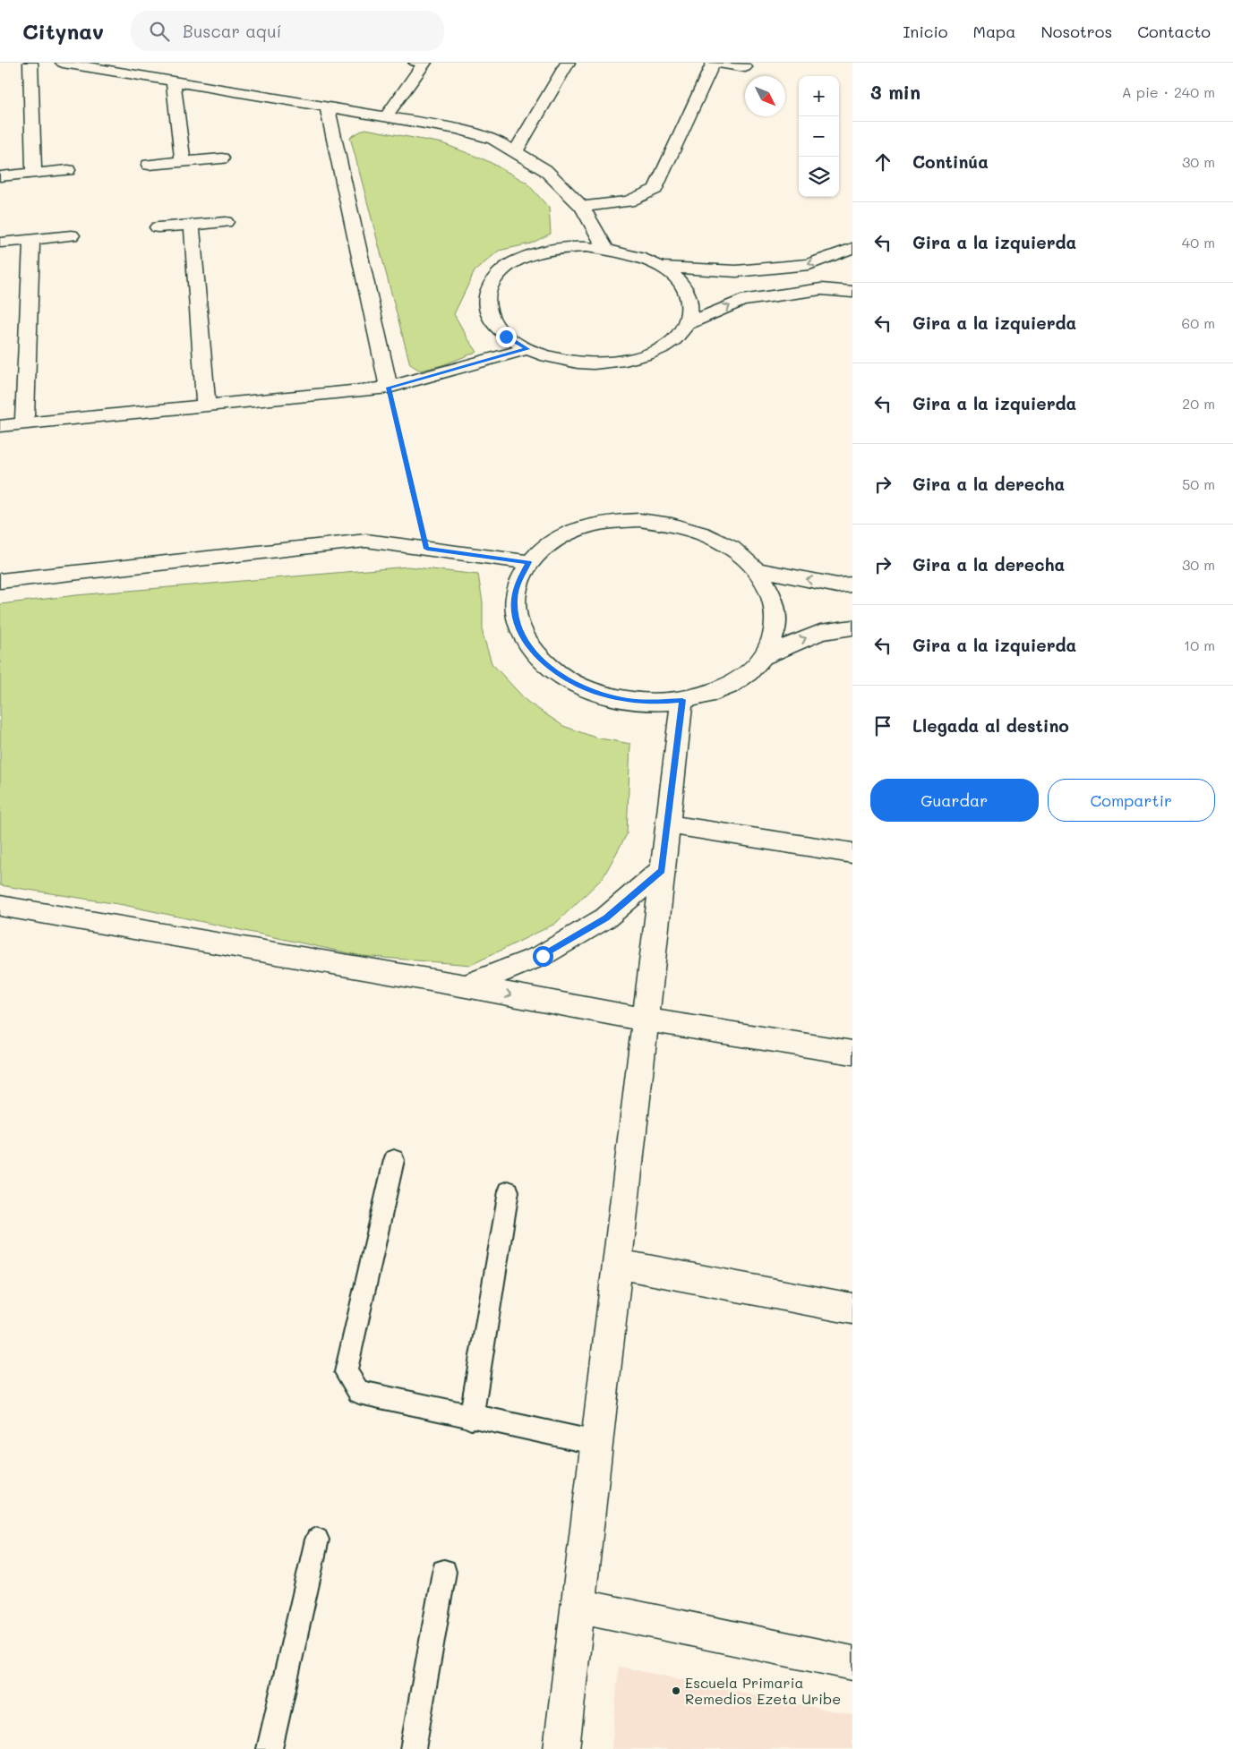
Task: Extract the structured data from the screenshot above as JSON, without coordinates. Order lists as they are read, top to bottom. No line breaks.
{"places":["Escuela Primaria Remedios Ezeta Uribe"],"north":"bottom right","page":{"header":"Citynav","search":"Buscar aquí","nav":["Inicio","Mapa","Nosotros","Contacto"],"heading":["3 min","A pie · 240 m"],"map_buttons":["+","−"],"list":[["Continúa","30 m"],["Gira a la izquierda","40 m"],["Gira a la izquierda","60 m"],["Gira a la izquierda","20 m"],["Gira a la derecha","50 m"],["Gira a la derecha","30 m"],["Gira a la izquierda","10 m"],"Llegada al destino"],"buttons":["Guardar","Compartir"]}}
